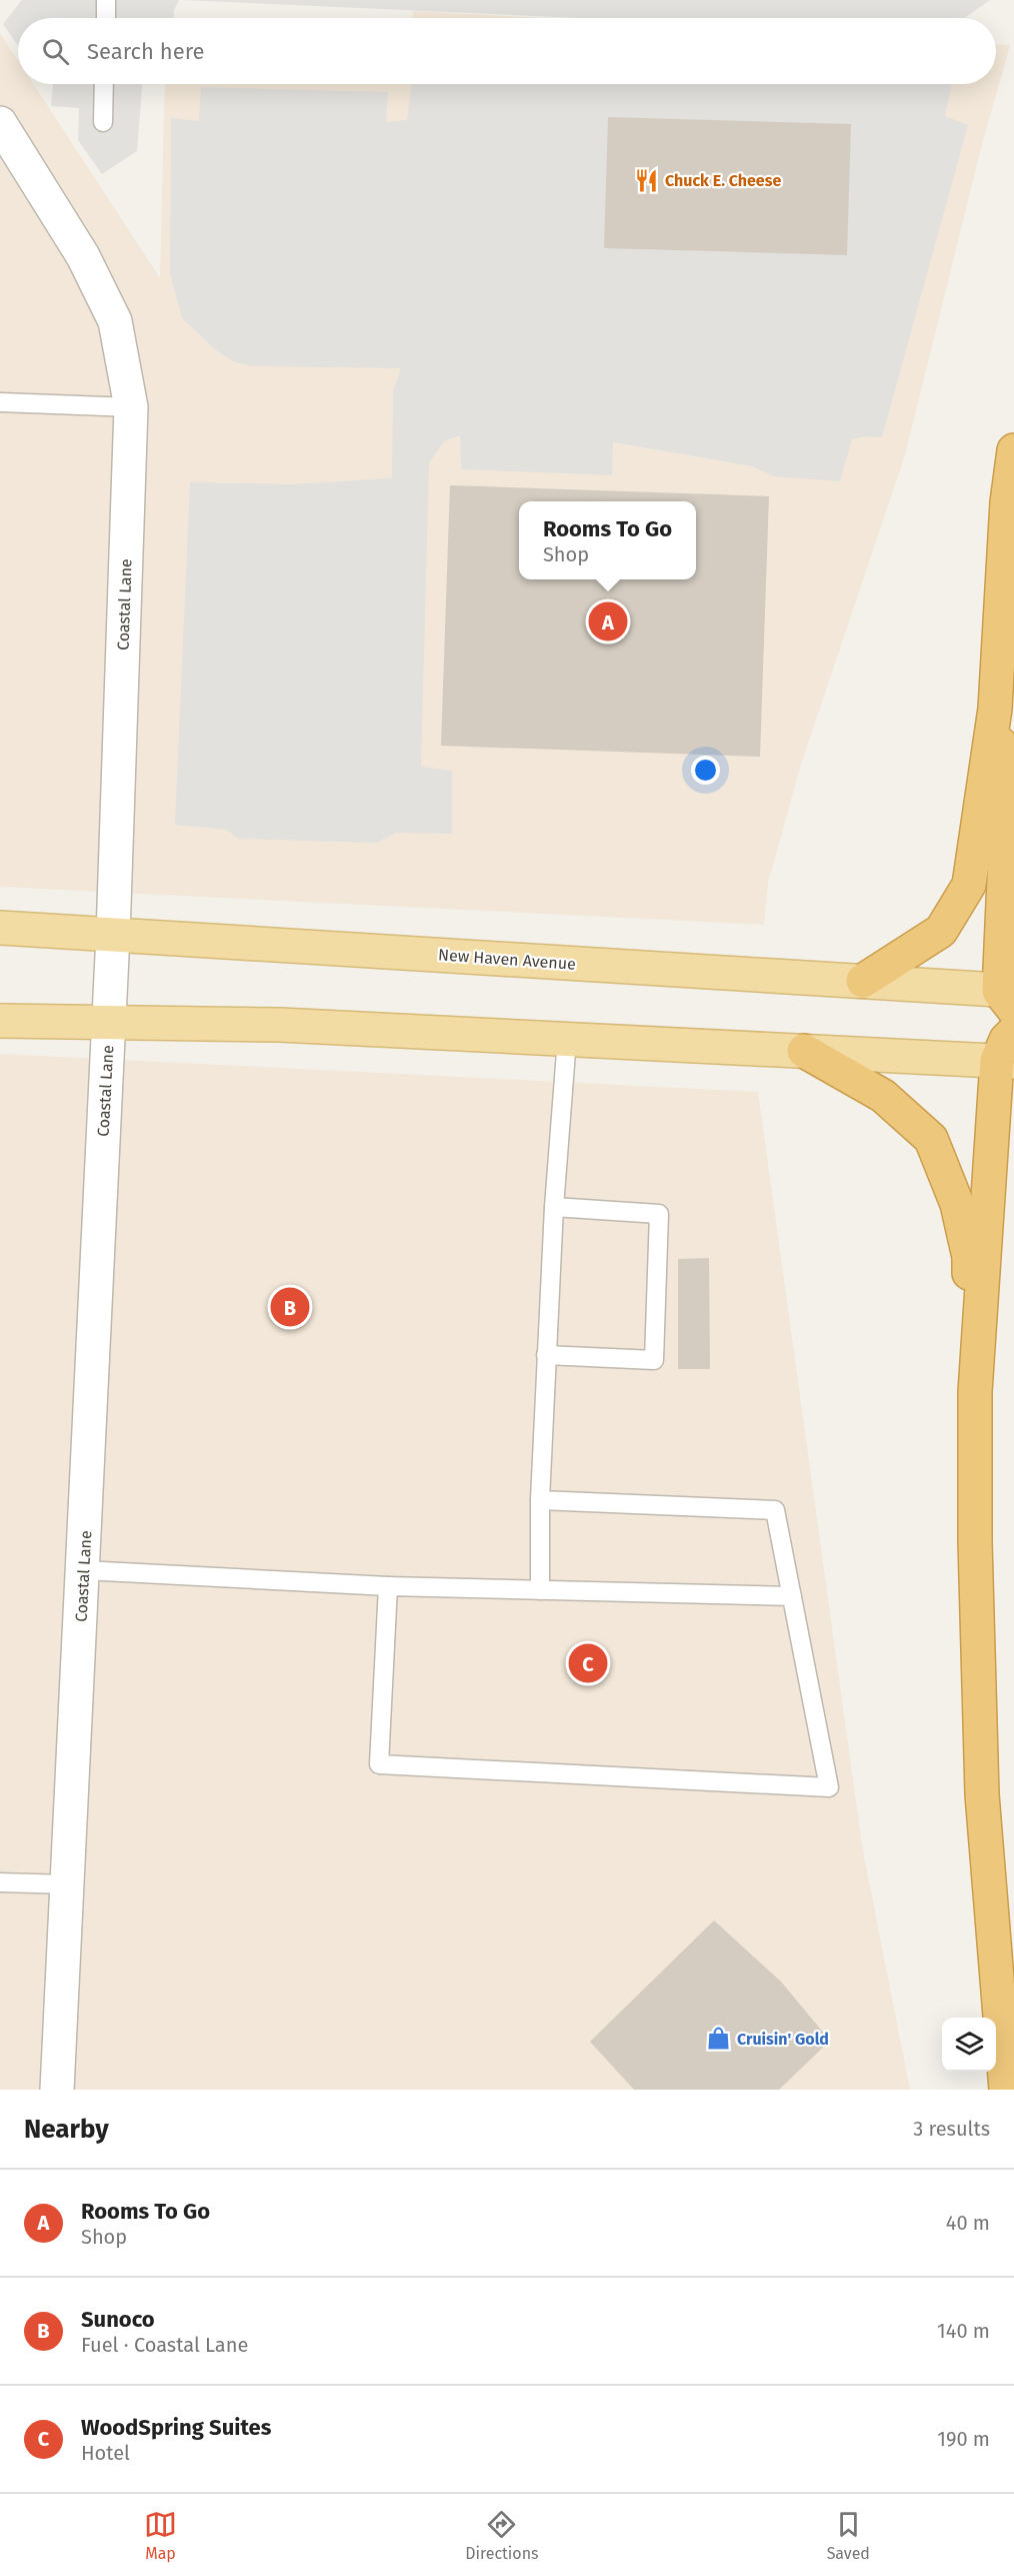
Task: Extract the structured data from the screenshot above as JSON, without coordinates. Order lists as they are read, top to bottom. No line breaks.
{"streets":{"main road":["New Haven Avenue"],"street":["Coastal Lane"]},"crossings":[["Coastal Lane","New Haven Avenue"]],"places":{"restaurant":["Chuck E. Cheese"],"shop":["Cruisin' Gold"]},"page":{"search":"Search here","popup":["Rooms To Go","Shop"],"pins":["A","B","C"],"heading":["Nearby","3 results"],"list":[{"mark":"A","name":"Rooms To Go","note":"Shop","value":"40 m"},{"mark":"B","name":"Sunoco","note":"Fuel · Coastal Lane","value":"140 m"},{"mark":"C","name":"WoodSpring Suites","note":"Hotel","value":"190 m"}],"nav":["Map","Directions","Saved"]}}
